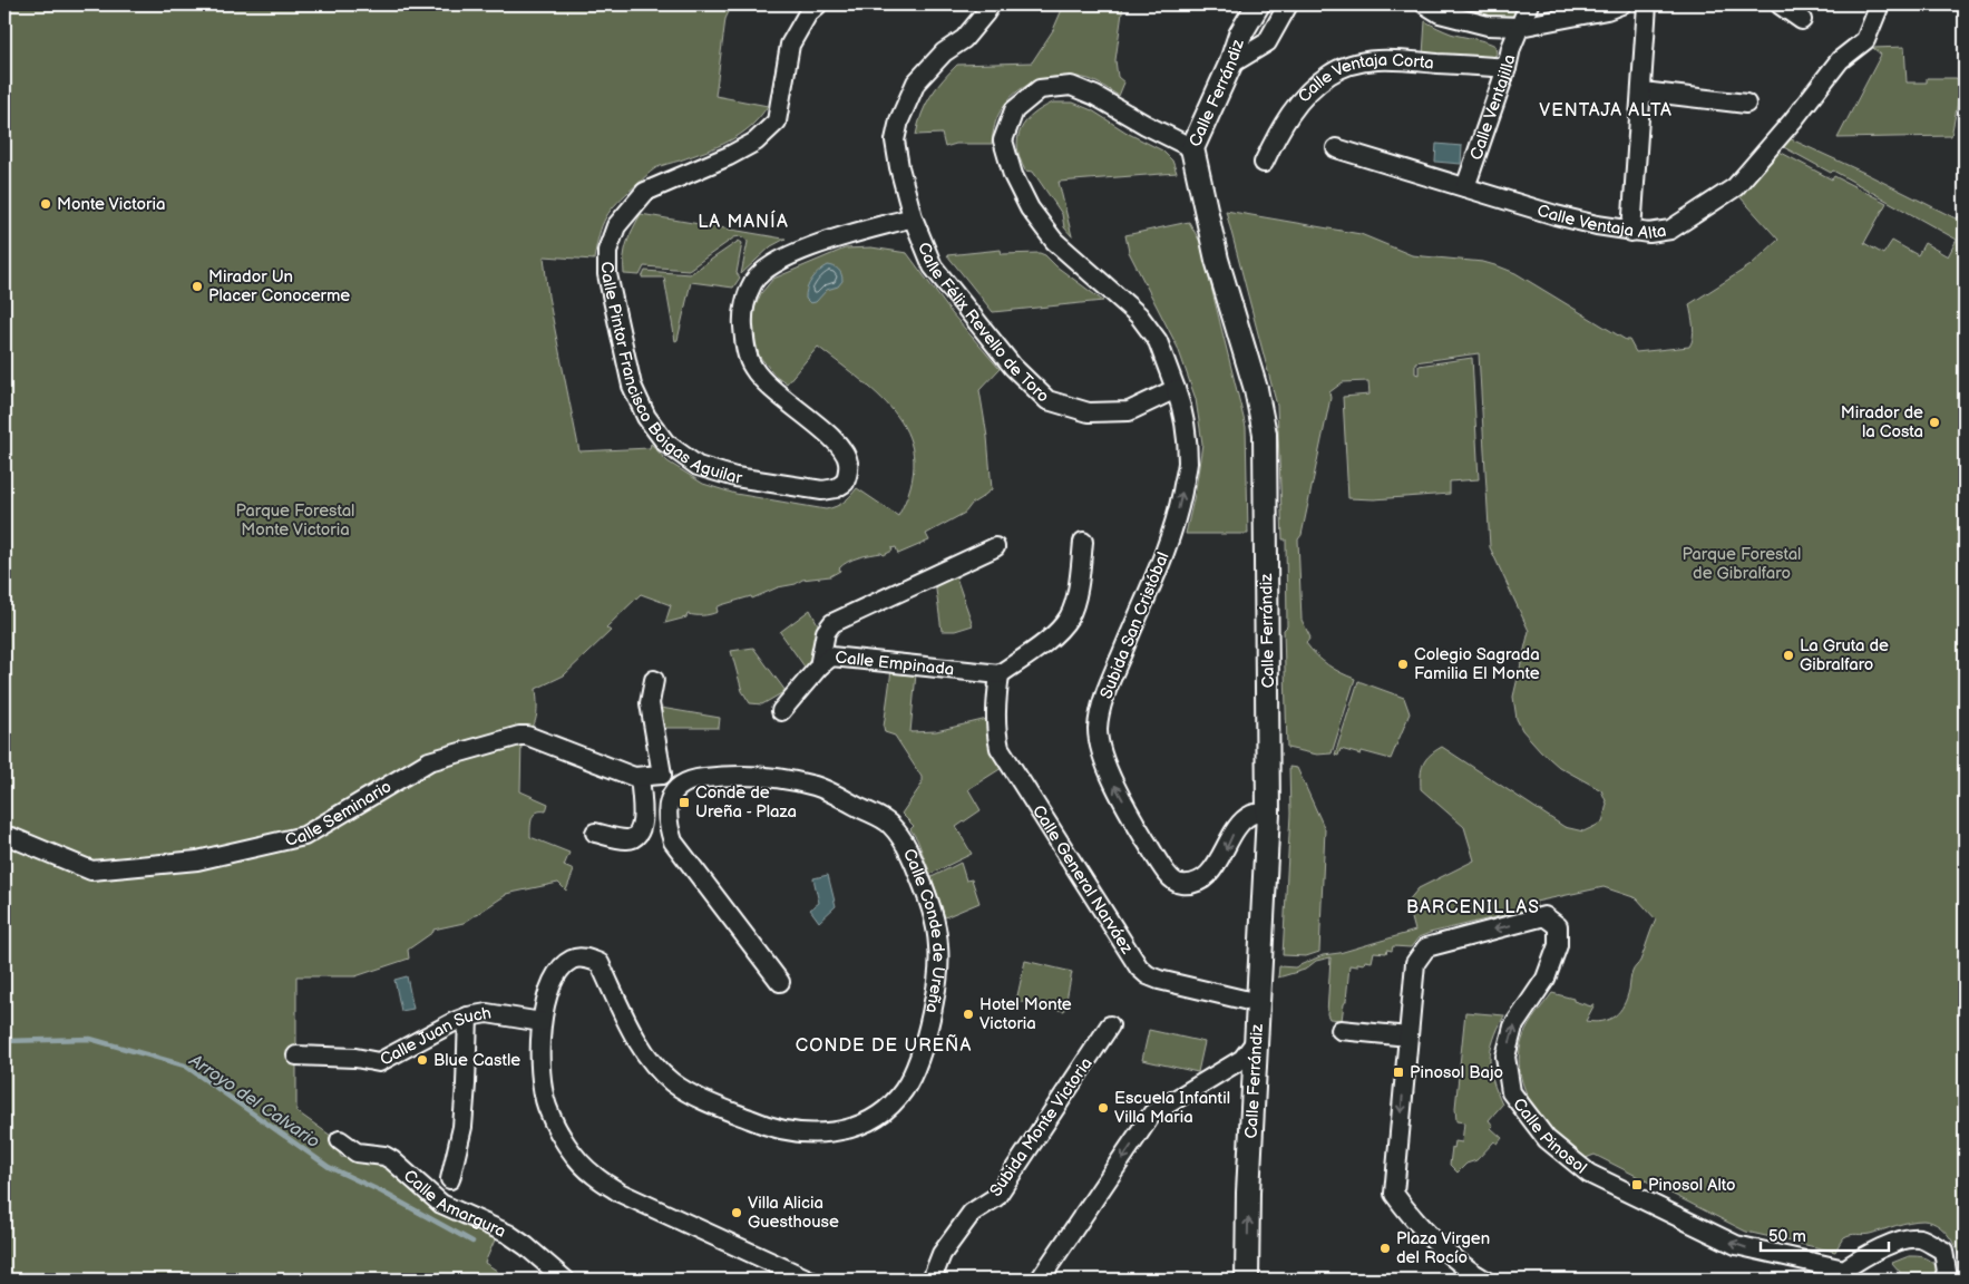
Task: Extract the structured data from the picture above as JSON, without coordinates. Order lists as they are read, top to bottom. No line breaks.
{"streets":{"main road":["Calle Ferrándiz"],"street":["Calle Ventaja Corta","Calle Ventajilla","Calle Ventaja Alta","Calle Félix Revello de Toro","Calle Pintor Francisco Boigas Aguilar","Subida San Cristóbal","Calle Empinada","Calle Seminario","Calle General Narváez","Calle Conde de Ureña","Calle Juan Such","Subida Monte Victoria","Calle Pinosol","Calle Amargura"]},"crossings":[["Calle Ventaja Corta","Calle Ventajilla"],["Calle Ferrándiz","Subida San Cristóbal"],["Calle Ferrándiz","Calle General Narváez"],["Calle Ventajilla","Calle Ventaja Alta"],["Calle Félix Revello de Toro","Calle Pintor Francisco Boigas Aguilar"],["Calle Félix Revello de Toro","Subida San Cristóbal"],["Calle Empinada","Calle General Narváez"],["Calle Conde de Ureña","Calle Juan Such"]],"districts":["VENTAJA ALTA","LA MANÍA","BARCENILLAS","CONDE DE UREÑA"],"water":["Arroyo del Calvario"],"parks":["Parque Forestal Monte Victoria","Parque Forestal de Gibralfaro"],"places":{"other":["Monte Victoria","Mirador Un Placer Conocerme","Mirador de la Costa","La Gruta de Gibralfaro","Colegio Sagrada Familia El Monte","Hotel Monte Victoria","Blue Castle","Escuela Infantil Villa Maria","Villa Alicia Guesthouse","Plaza Virgen del Rocío"],"transit":["Conde de Ureña - Plaza","Pinosol Bajo","Pinosol Alto"]},"scale_bar":"50 m"}
